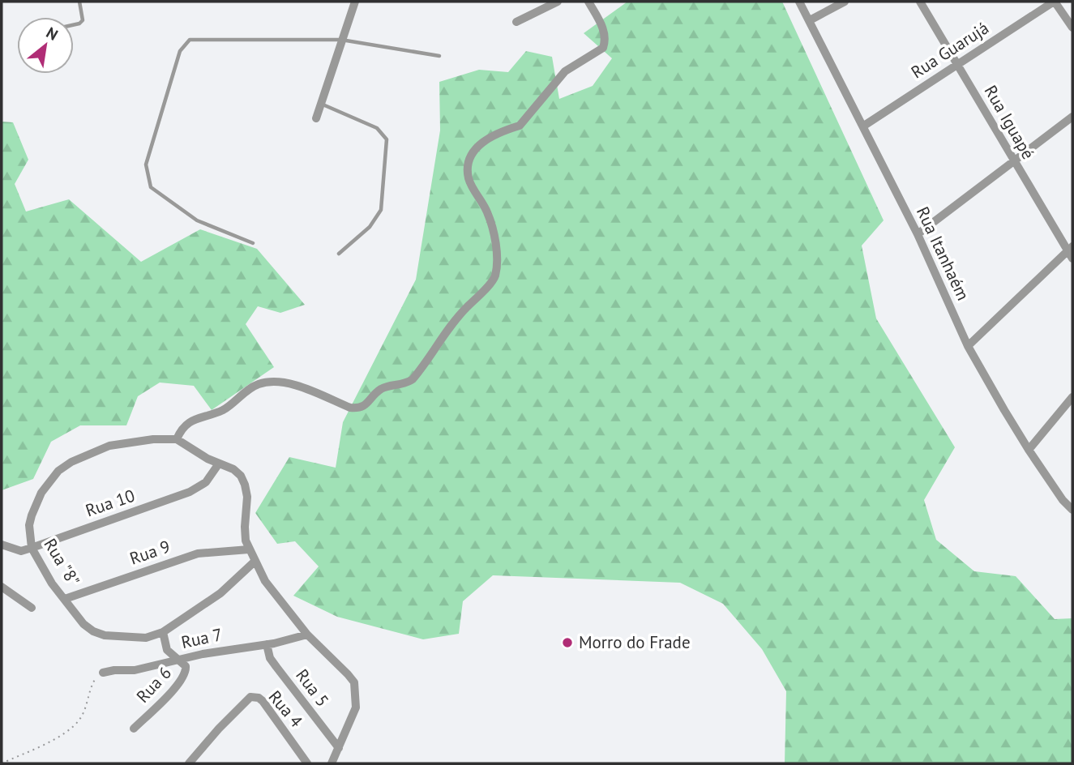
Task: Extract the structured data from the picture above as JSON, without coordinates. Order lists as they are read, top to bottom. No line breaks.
{"streets":{"street":["Rua Guarujá","Rua Iguapé","Rua Itanhaém","Rua 10","Rua 9","Rua \"8\"","Rua 7","Rua 6","Rua 5","Rua 4"]},"crossings":[["Rua Guarujá","Rua Iguapé"],["Rua Guarujá","Rua Itanhaém"],["Rua 10","Rua \"8\""],["Rua 9","Rua \"8\""],["Rua \"8\"","Rua 6"],["Rua 7","Rua 6"],["Rua 7","Rua 5"]],"places":["Morro do Frade"],"north":"top right"}
